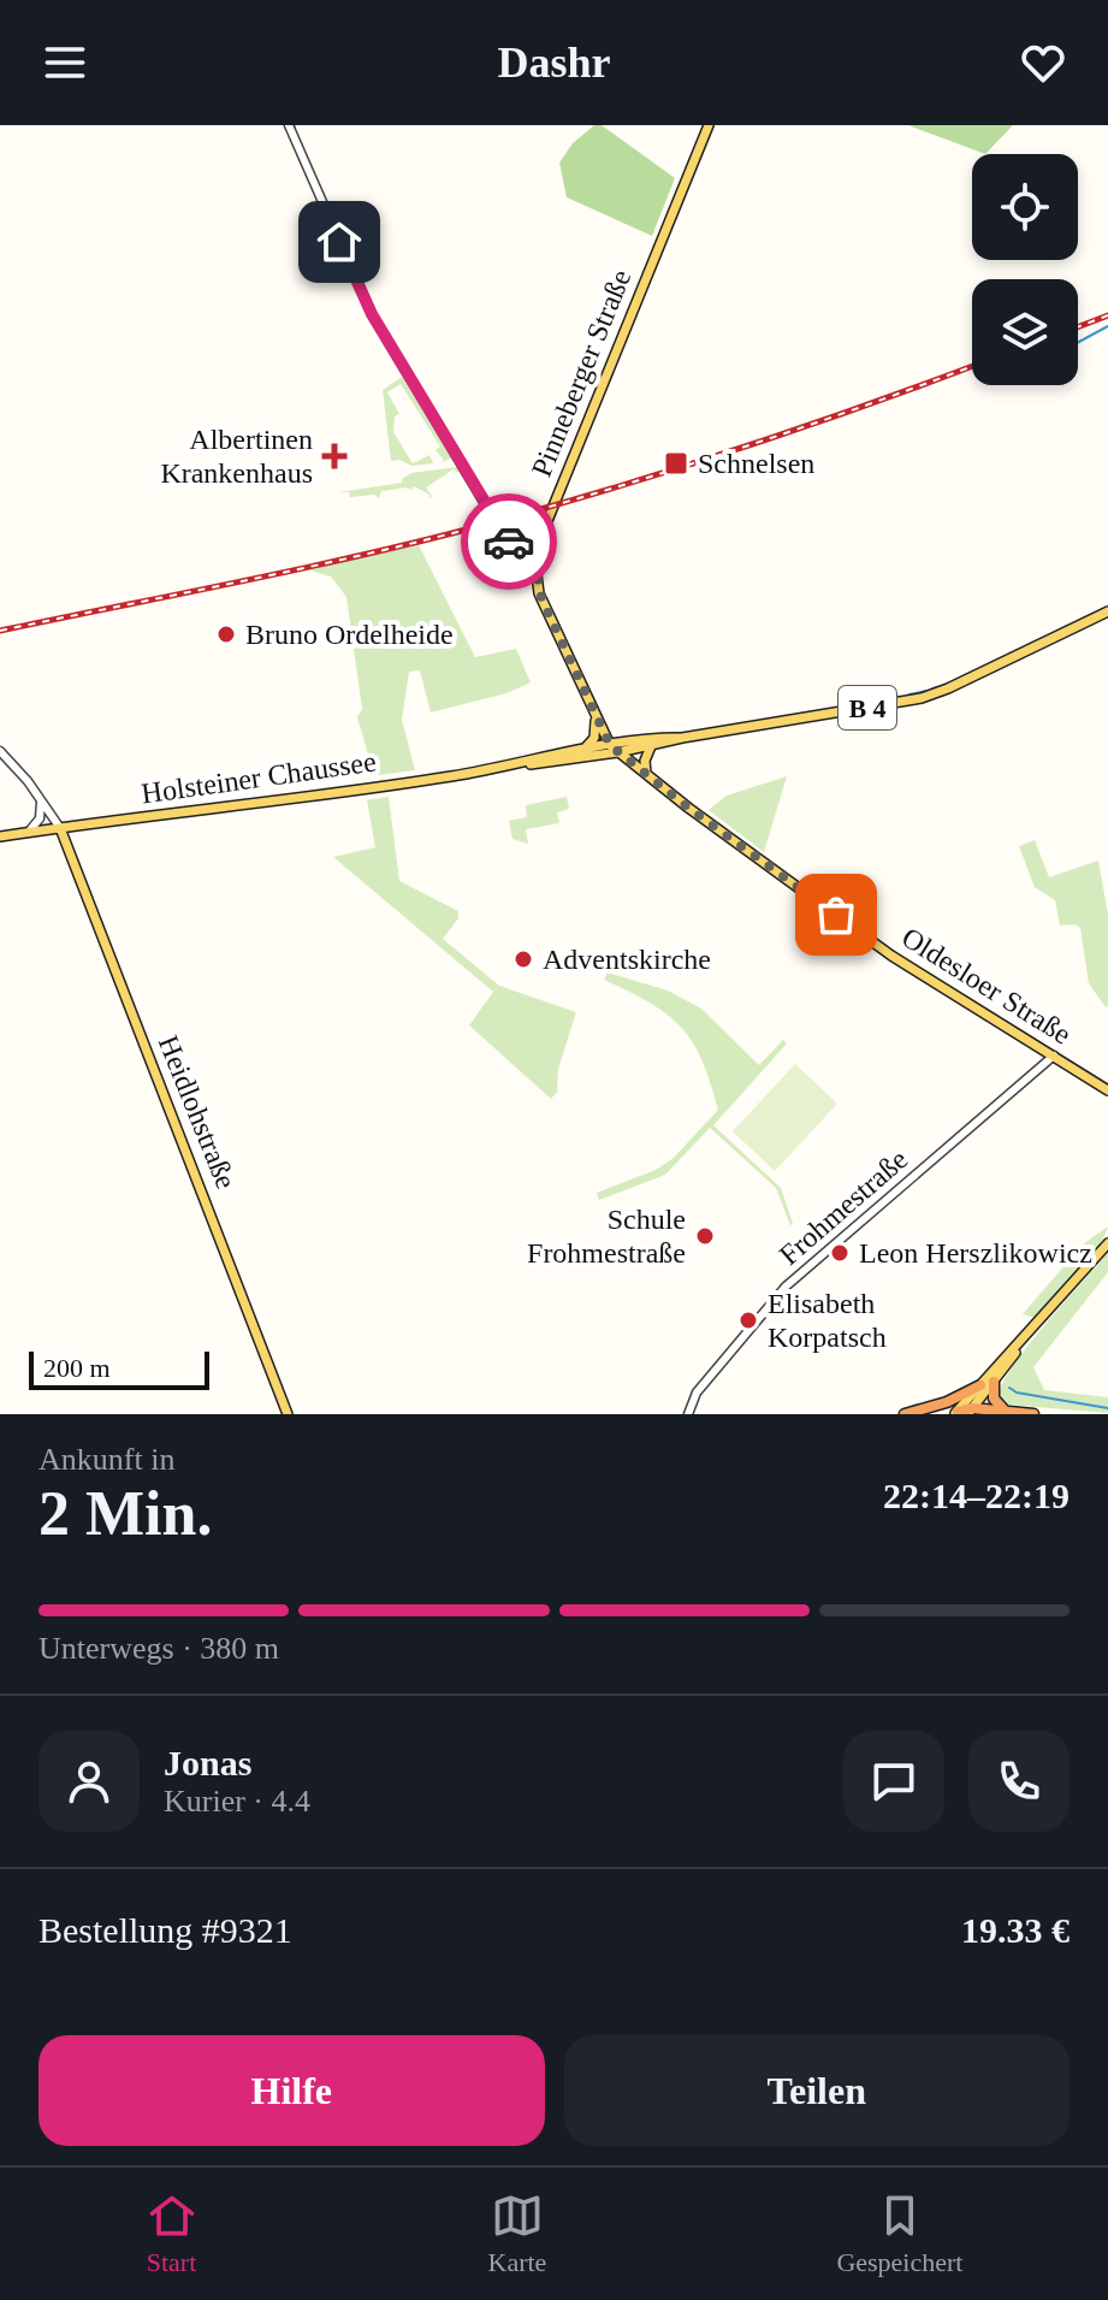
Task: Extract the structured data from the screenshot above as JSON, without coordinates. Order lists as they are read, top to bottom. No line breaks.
{"streets":{"main road":["Pinneberger Straße","B 4","Holsteiner Chaussee","Oldesloer Straße","Heidlohstraße"],"street":["Frohmestraße"]},"crossings":[["Holsteiner Chaussee","Oldesloer Straße"],["Holsteiner Chaussee","Heidlohstraße"],["Oldesloer Straße","Frohmestraße"]],"places":{"health":["Albertinen Krankenhaus"],"transit":["Schnelsen"],"other":["Bruno Ordelheide","Adventskirche","Schule Frohmestraße","Leon Herszlikowicz","Elisabeth Korpatsch"]},"scale_bar":"200 m","page":{"header":"Dashr","scale":"200 m","heading":["2 Min.","Ankunft in","22:14–22:19"],"panel":["Jonas","Kurier · 4.4","Bestellung #9321","19.33 €"],"bar":"Unterwegs · 380 m","buttons":["Hilfe","Teilen"],"tabs":["Start","Karte","Gespeichert"]}}
